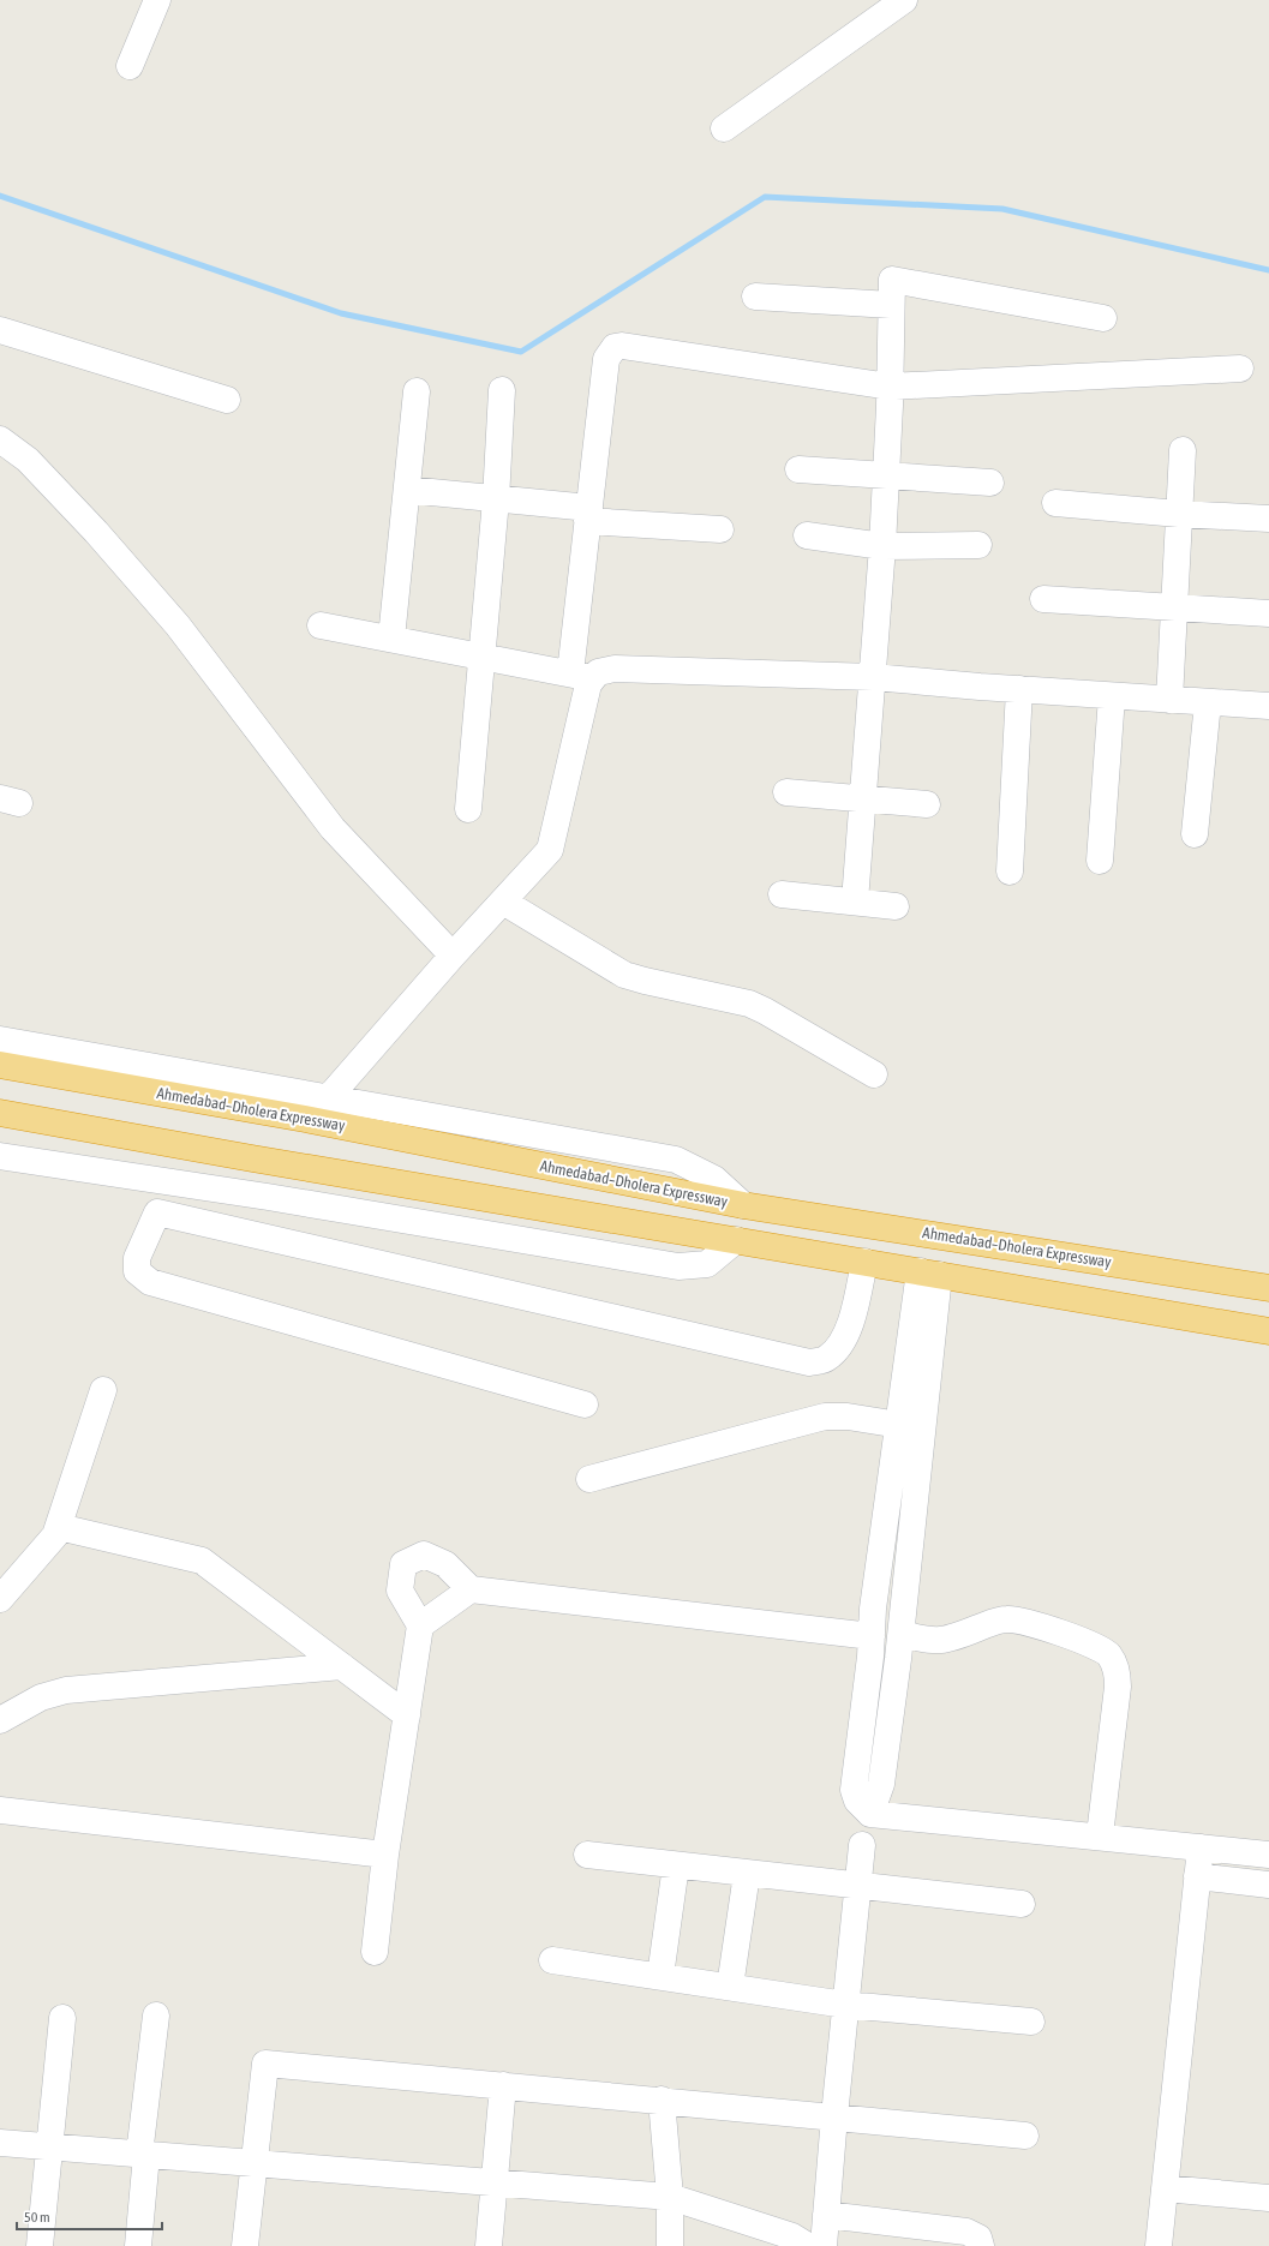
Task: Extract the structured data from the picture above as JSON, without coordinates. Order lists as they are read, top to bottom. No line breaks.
{"streets":{"highway":["Ahmedabad–Dholera Expressway"]},"scale_bar":"50 m"}
